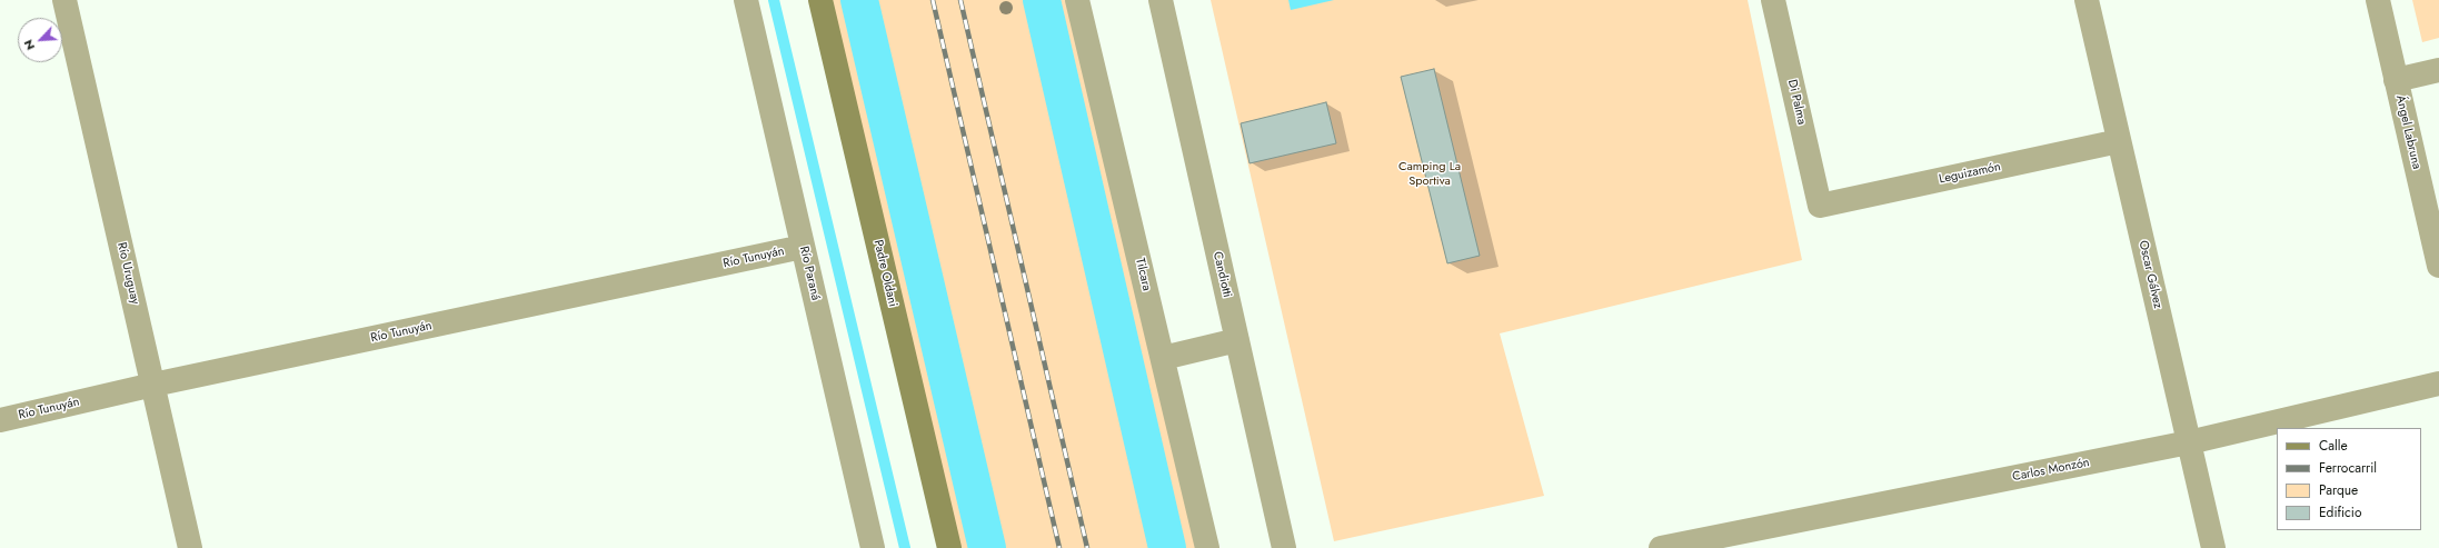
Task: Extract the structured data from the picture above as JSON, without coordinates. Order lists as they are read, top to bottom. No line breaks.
{"streets":{"main road":["Padre Oldani"],"street":["Di Palma","Ángel Labruna","Leguizamón","Río Tunuyán","Río Uruguay","Río Paraná","Tilcara","Candiotti","Oscar Gálvez","Carlos Monzón"]},"crossings":[["Di Palma","Leguizamón"],["Leguizamón","Oscar Gálvez"],["Río Tunuyán","Río Uruguay"],["Río Tunuyán","Río Paraná"],["Oscar Gálvez","Carlos Monzón"]],"parks":["Camping La Sportiva"],"legend":["Calle","Ferrocarril","Parque","Edificio"],"north":"bottom left"}
